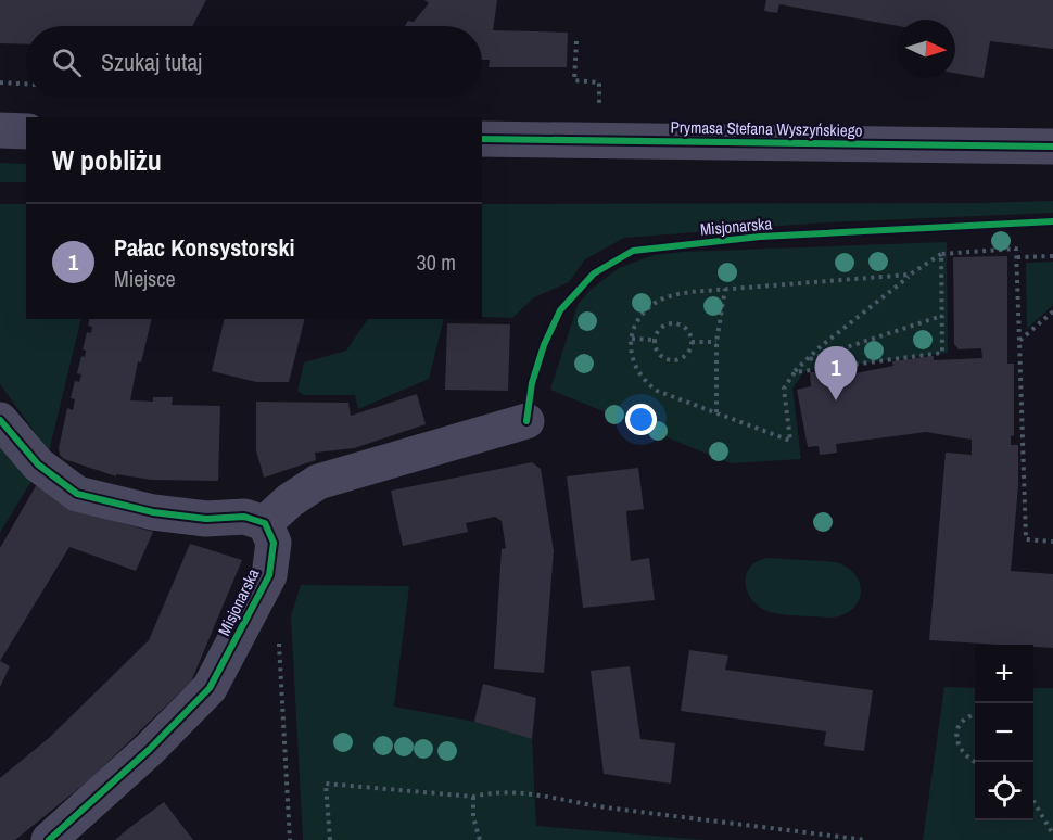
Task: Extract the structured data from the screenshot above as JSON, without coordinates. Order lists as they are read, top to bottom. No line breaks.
{"streets":{"street":["Prymasa Stefana Wyszyńskiego","Misjonarska"]},"north":"right","page":{"search":"Szukaj tutaj","heading":"W pobliżu","list":[{"mark":"1","name":"Pałac Konsystorski","note":"Miejsce","value":"30 m"}],"pins":"1","map_buttons":["+","−"]}}
